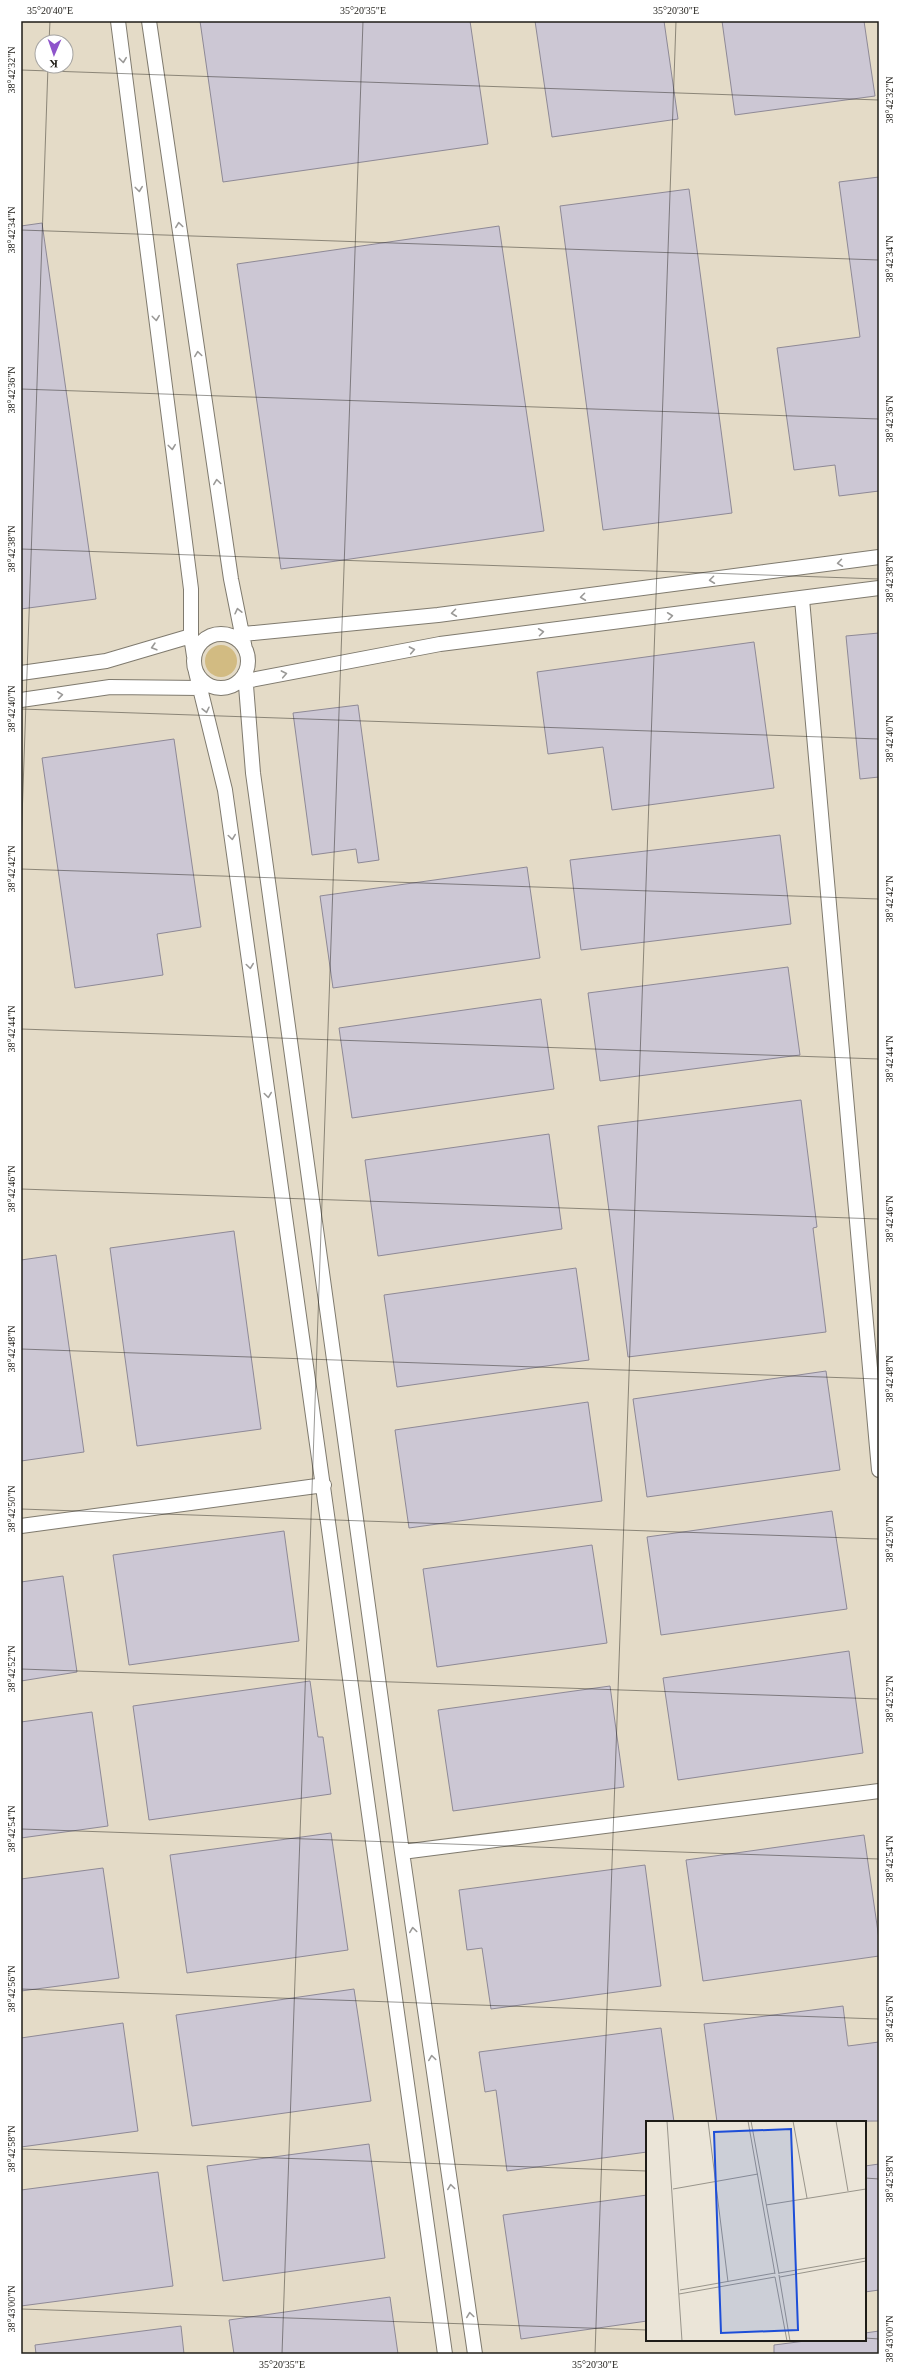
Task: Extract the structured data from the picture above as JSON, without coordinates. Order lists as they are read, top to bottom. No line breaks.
{"north":"bottom","coordinates":["35°20'40\"E","35°20'35\"E","35°20'30\"E","38°42'32\"N","38°42'34\"N","38°42'36\"N","38°42'38\"N","38°42'40\"N","38°42'42\"N","38°42'44\"N","38°42'46\"N","38°42'48\"N","38°42'50\"N","38°42'52\"N","38°42'54\"N","38°42'56\"N","38°42'58\"N","38°43'00\"N"]}
